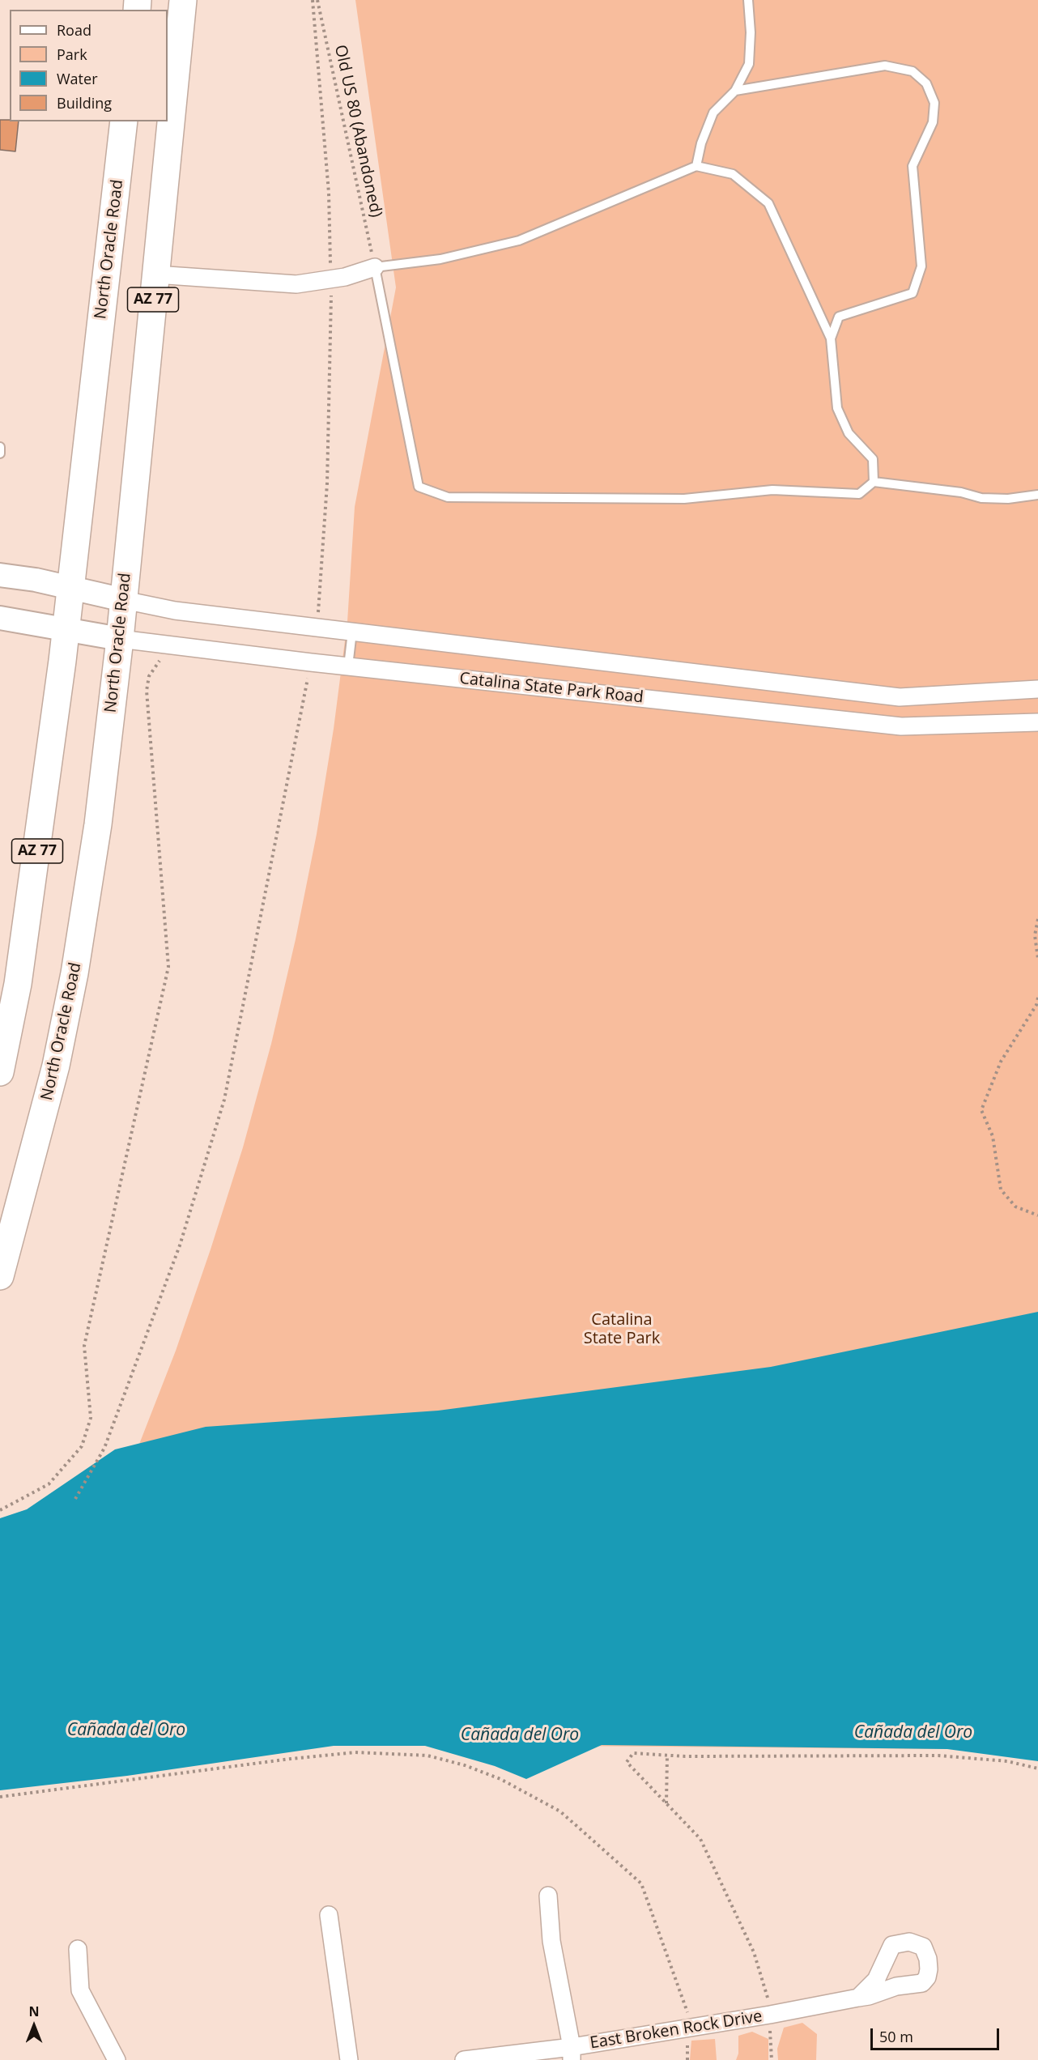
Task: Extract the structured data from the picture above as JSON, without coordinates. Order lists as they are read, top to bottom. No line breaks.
{"streets":{"highway":["North Oracle Road","AZ 77"],"street":["Catalina State Park Road","East Broken Rock Drive"],"path":["Old US 80 (Abandoned)"]},"crossings":[["North Oracle Road","Catalina State Park Road"]],"water":["Cañada del Oro"],"parks":["Catalina State Park"],"legend":["Road","Park","Water","Building"],"scale_bar":"50 m","north":"top"}
